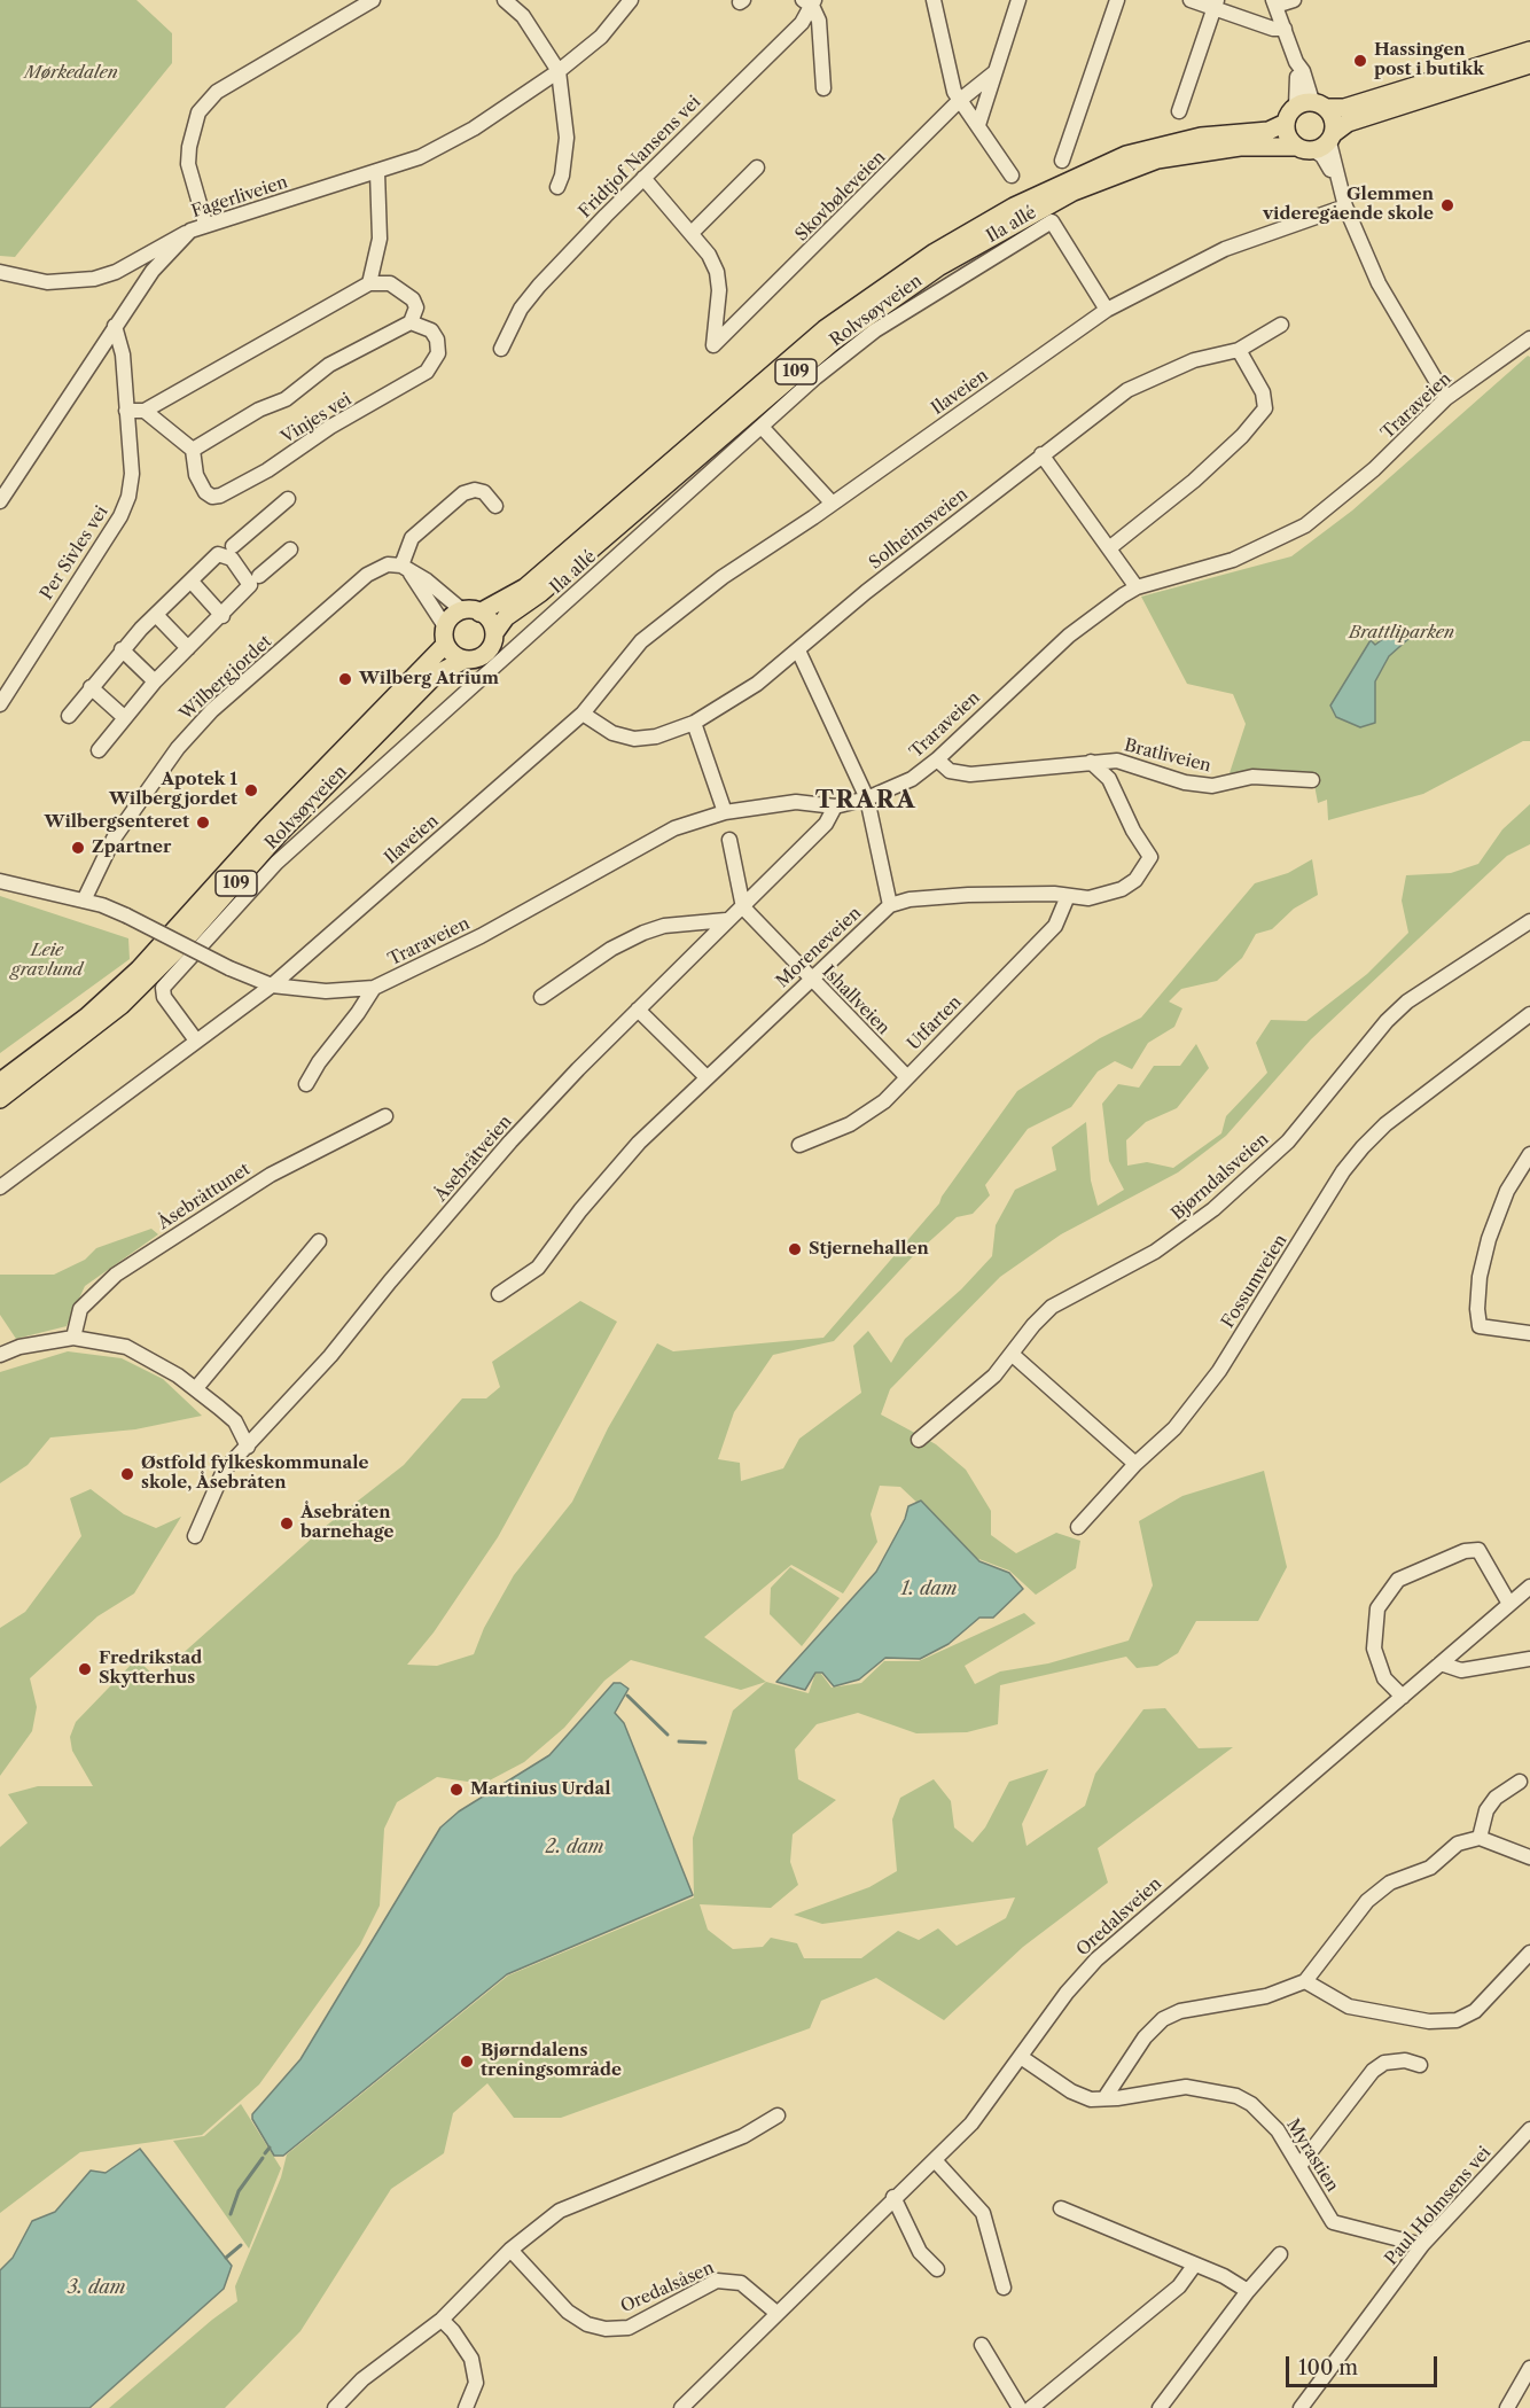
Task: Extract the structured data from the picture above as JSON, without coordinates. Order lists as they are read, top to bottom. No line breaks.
{"streets":{"main road":["Rolvsøyveien","109"],"street":["Fridtjof Nansens vei","Skovbøleveien","Fagerliveien","Ila allé","Ilaveien","Traraveien","Vinjes vei","Solheimsveien","Per Sivles vei","Wilbergjordet","Bratliveien","Moreneveien","Ishallveien","Utfarten","Åsebråtveien","Bjørndalsveien","Åsebråttunet","Fossumveien","Oredalsveien","Myrastien","Paul Holmsens vei","Oredalsåsen"]},"crossings":[["Fagerliveien","Per Sivles vei"],["Ila allé","Ilaveien"],["Rolvsøyveien","109"],["Ilaveien","Traraveien"],["Ilaveien","Solheimsveien"],["Traraveien","Wilbergjordet"],["Traraveien","Bratliveien"],["Traraveien","Åsebråtveien"],["Moreneveien","Ishallveien"],["Ishallveien","Utfarten"],["Ishallveien","Åsebråtveien"],["Oredalsveien","Myrastien"],["Oredalsveien","Oredalsåsen"],["Myrastien","Paul Holmsens vei"]],"districts":["TRARA"],"water":["1. dam","2. dam","3. dam"],"parks":["Mørkedalen","Brattliparken","Leie gravlund"],"places":["Hassingen post i butikk","Glemmen videregående skole","Wilberg Atrium","Apotek 1 Wilbergjordet","Wilbergsenteret","Zpartner","Stjernehallen","Østfold fylkeskommunale skole, Åsebråten","Åsebråten barnehage","Fredrikstad Skytterhus","Martinius Urdal","Bjørndalens treningsområde"],"scale_bar":"100 m"}
